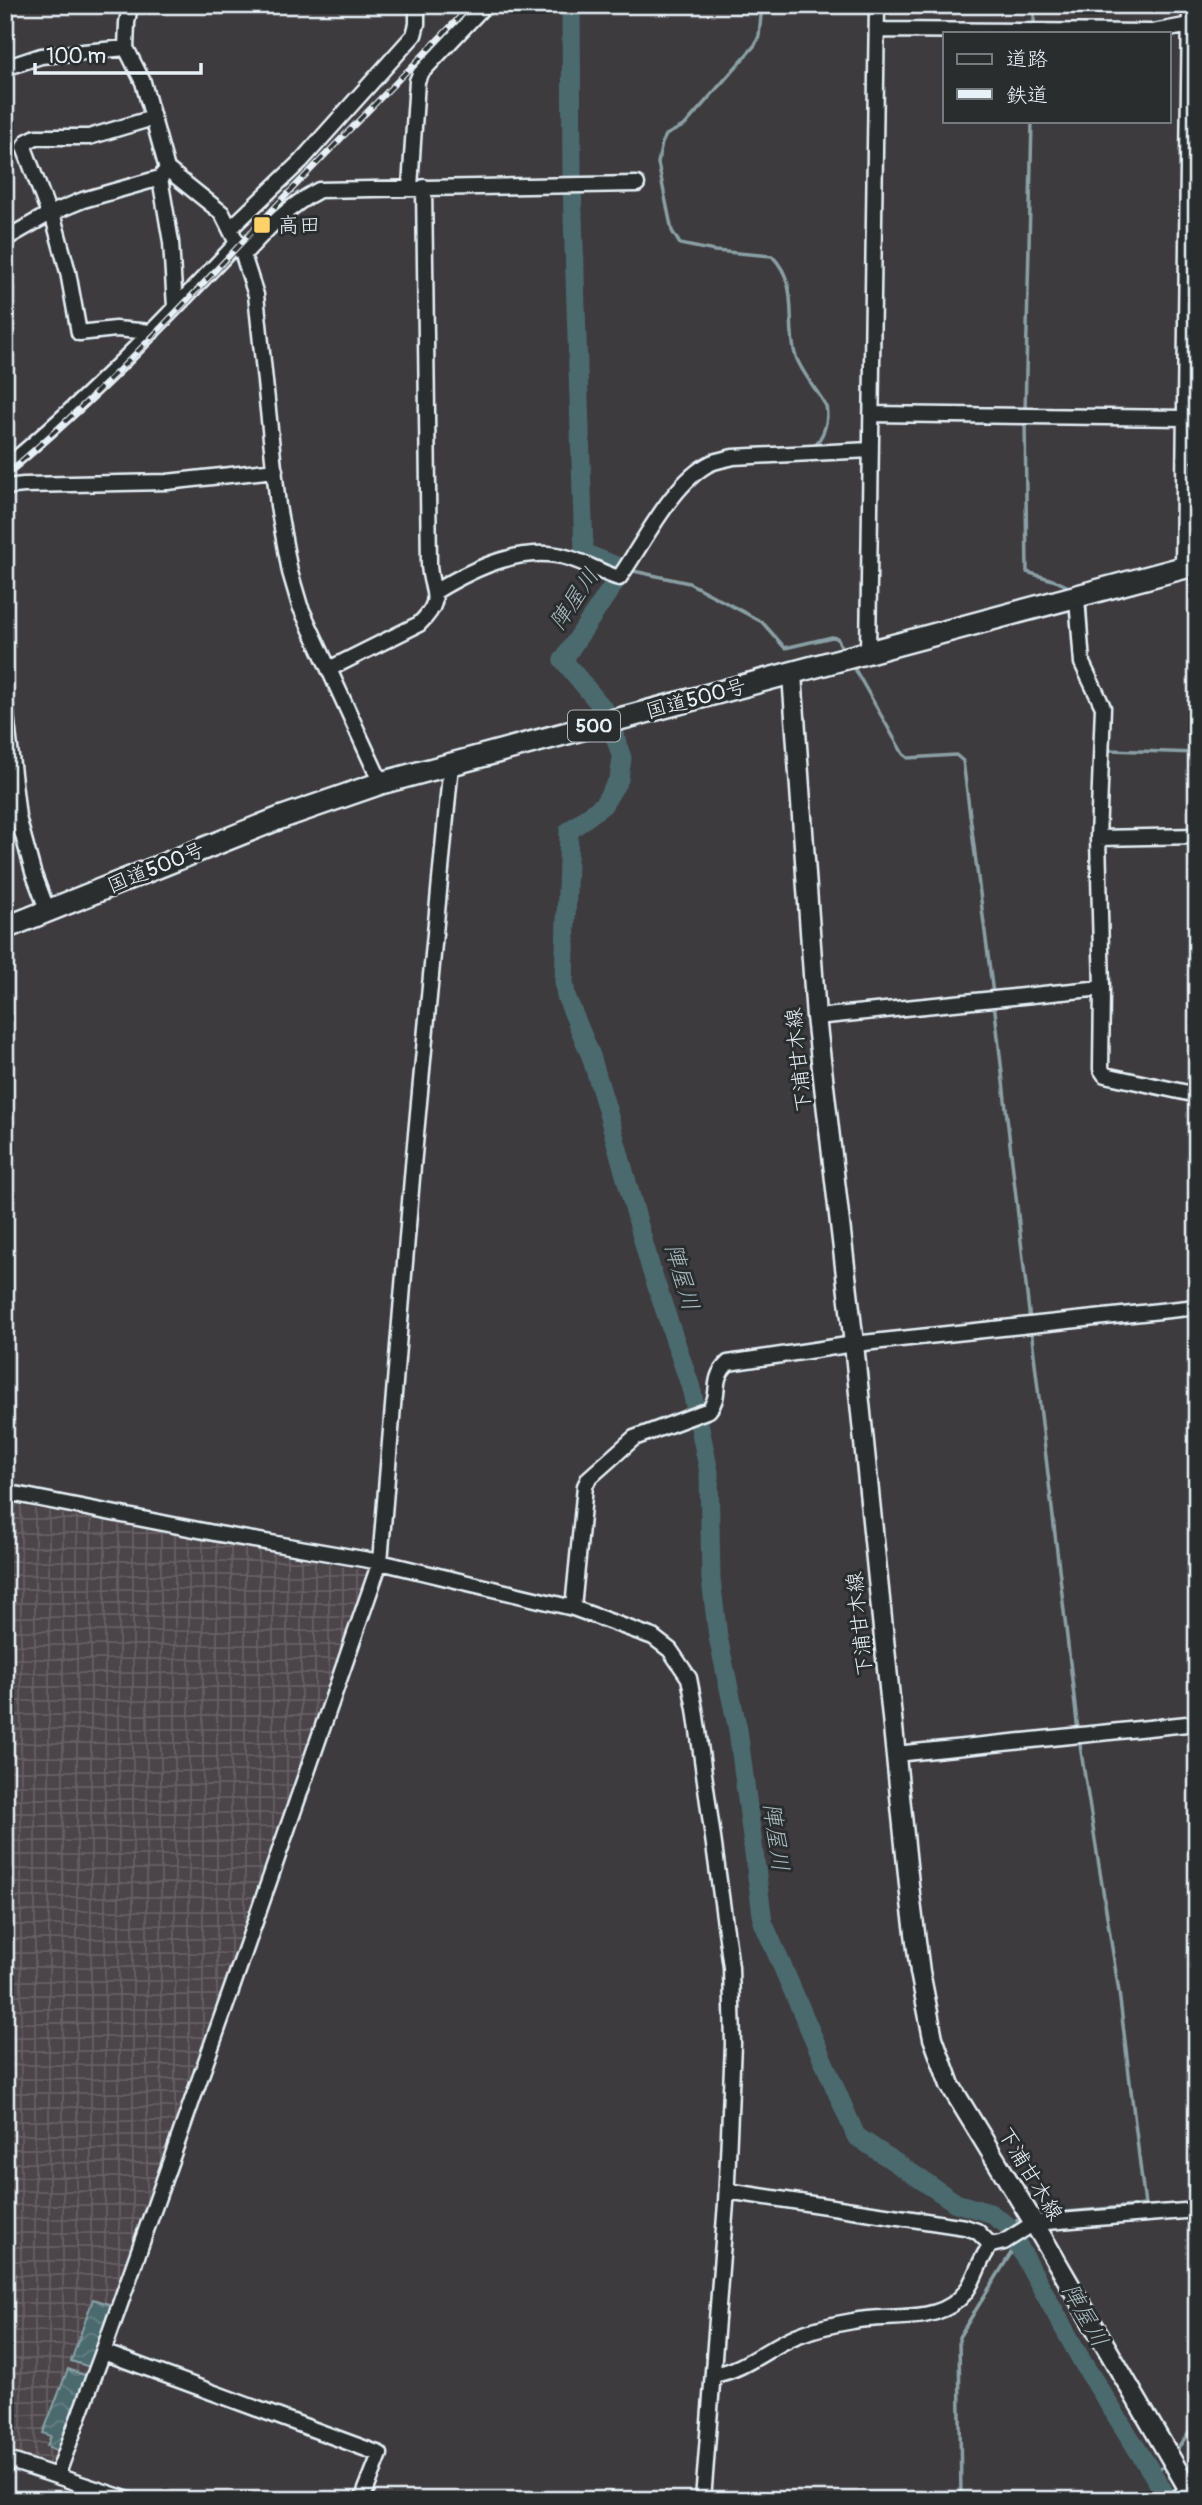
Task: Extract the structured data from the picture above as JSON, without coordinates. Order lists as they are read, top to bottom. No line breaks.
{"streets":{"highway":["国道500号","500"],"main road":["下浦甘木線"]},"crossings":[["国道500号","下浦甘木線"]],"water":["陣屋川"],"places":{"transit":["高田"]},"legend":["道路","鉄道"],"scale_bar":"100 m"}
